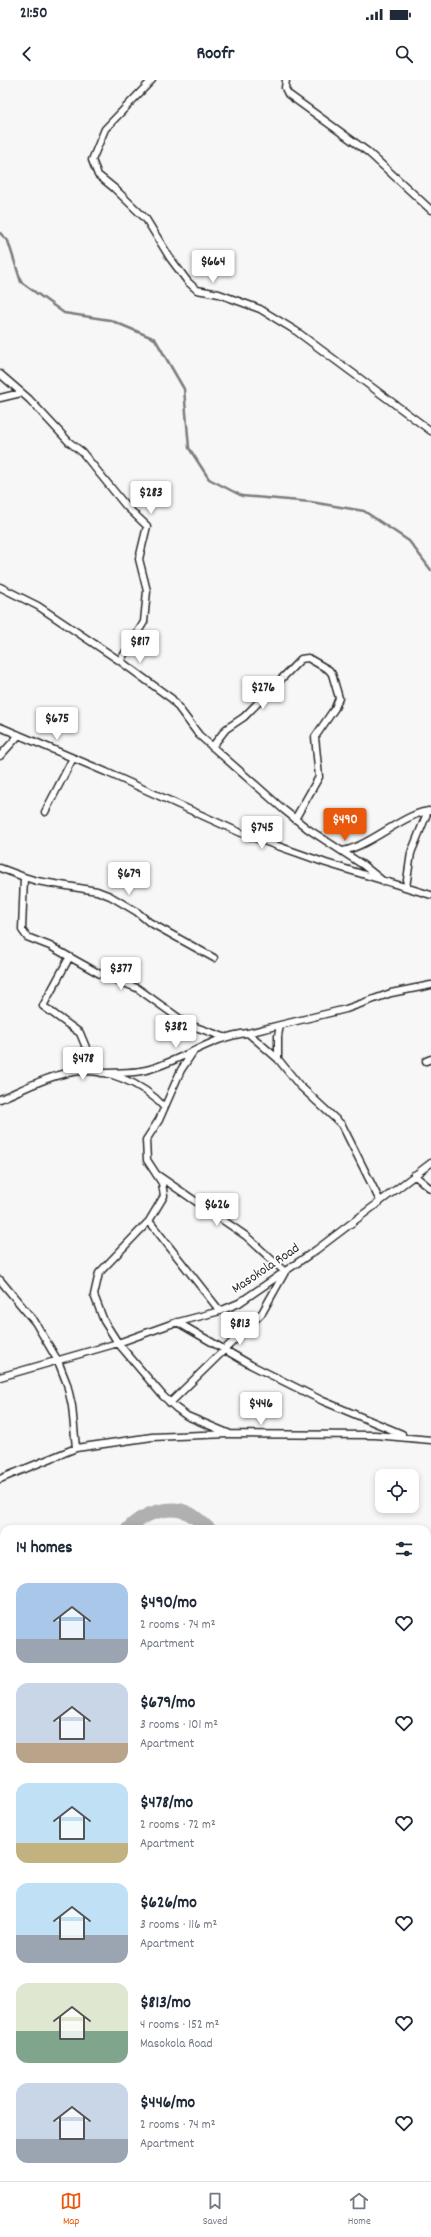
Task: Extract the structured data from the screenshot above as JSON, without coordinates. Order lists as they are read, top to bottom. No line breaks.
{"streets":{"street":["Masokola Road"]},"page":{"status":"21:50","header":"Roofr","price":["$664","$283","$817","$276","$675","$490","$745","$679","$377","$382","$478","$626","$813","$446"],"heading":"14 homes","list":[{"name":"$490/mo","note":"2 rooms · 74 m² · Apartment"},{"name":"$679/mo","note":"3 rooms · 101 m² · Apartment"},{"name":"$478/mo","note":"2 rooms · 72 m² · Apartment"},{"name":"$626/mo","note":"3 rooms · 116 m² · Apartment"},{"name":"$813/mo","note":"4 rooms · 152 m² · Masokola Road"},{"name":"$446/mo","note":"2 rooms · 74 m² · Apartment"}],"tabs":["Map","Saved","Home"]}}
